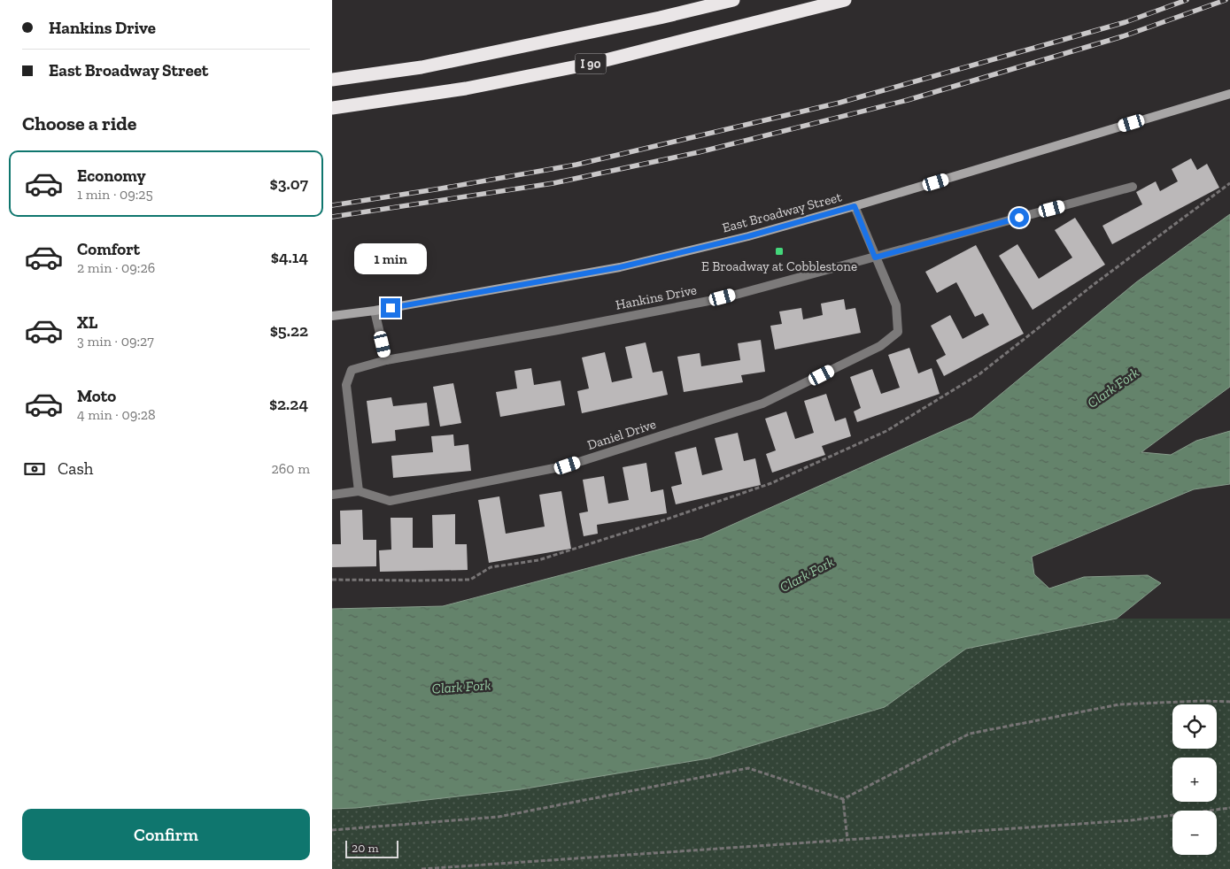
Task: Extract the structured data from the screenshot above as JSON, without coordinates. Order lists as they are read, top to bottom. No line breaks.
{"streets":{"highway":["I 90"],"main road":["East Broadway Street"],"street":["Hankins Drive","Daniel Drive"]},"crossings":[["East Broadway Street","Daniel Drive"],["Hankins Drive","Daniel Drive"]],"water":["Clark Fork"],"places":{"transit":["E Broadway at Cobblestone"]},"scale_bar":"20 m","page":{"banner":["Hankins Drive","East Broadway Street"],"heading":"Choose a ride","list":[{"name":"Economy","note":"1 min · 09:25","value":"$3.07"},{"name":"Comfort","note":"2 min · 09:26","value":"$4.14"},{"name":"XL","note":"3 min · 09:27","value":"$5.22"},{"name":"Moto","note":"4 min · 09:28","value":"$2.24"}],"bubble":"1 min","pay":["Cash","260 m"],"map_buttons":["+","−"],"buttons":"Confirm","scale":"20 m"}}
